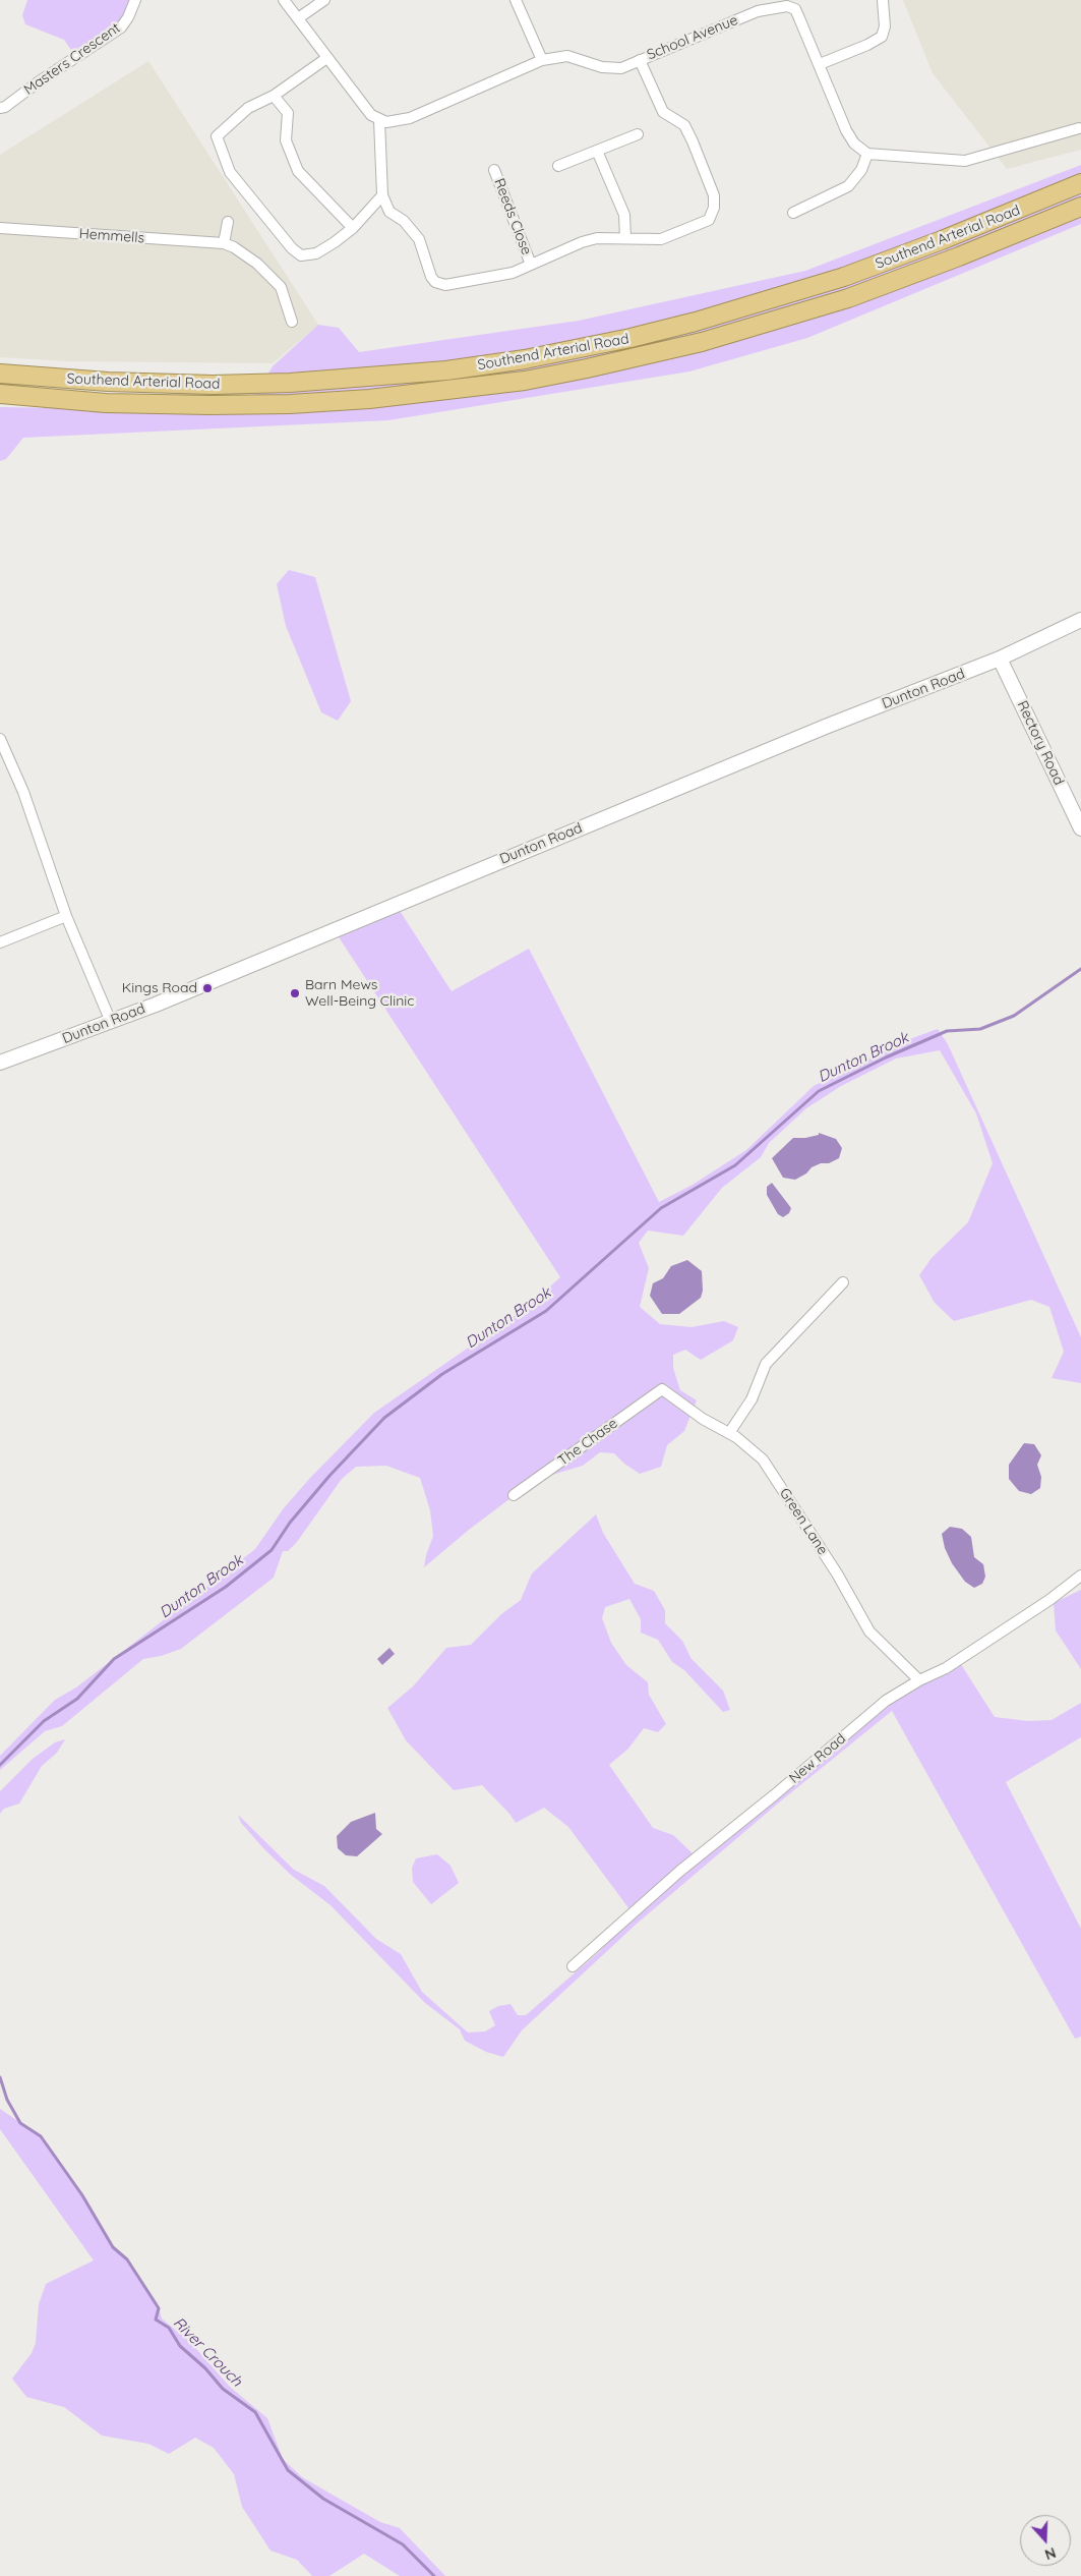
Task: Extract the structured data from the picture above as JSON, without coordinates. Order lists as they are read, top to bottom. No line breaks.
{"streets":{"highway":["Southend Arterial Road"],"street":["School Avenue","Masters Crescent","Reeds Close","Hemmells","Dunton Road","Rectory Road","The Chase","Green Lane","New Road"]},"crossings":[["Dunton Road","Rectory Road"],["The Chase","Green Lane"],["Green Lane","New Road"]],"water":["Dunton Brook","River Crouch"],"places":["Kings Road","Barn Mews Well-Being Clinic"],"north":"bottom"}
